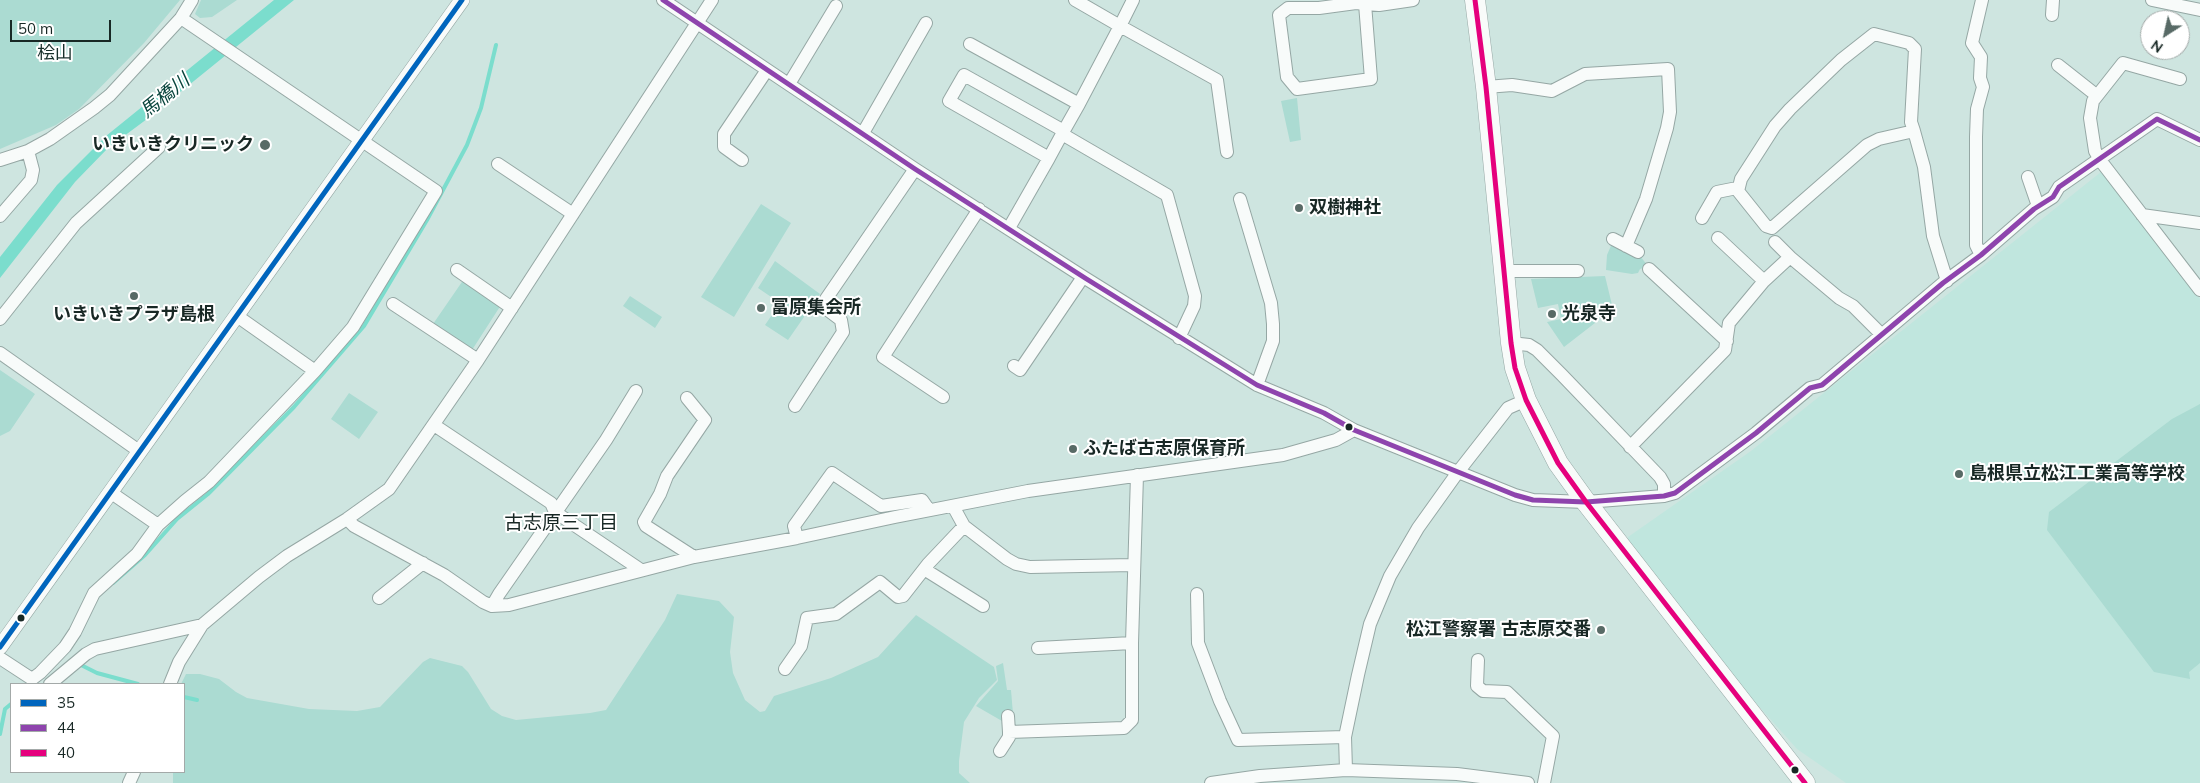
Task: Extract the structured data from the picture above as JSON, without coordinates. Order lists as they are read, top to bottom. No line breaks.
{"districts":["古志原三丁目"],"water":["馬橋川"],"parks":["桧山"],"places":["いきいきクリニック","双樹神社","いきいきプラザ島根","冨原集会所","光泉寺","ふたば古志原保育所","島根県立松江工業高等学校","松江警察署 古志原交番"],"lines":["transit line 35","transit line 44","transit line 40"],"legend":["35","44","40"],"scale_bar":"50 m","north":"bottom left"}
